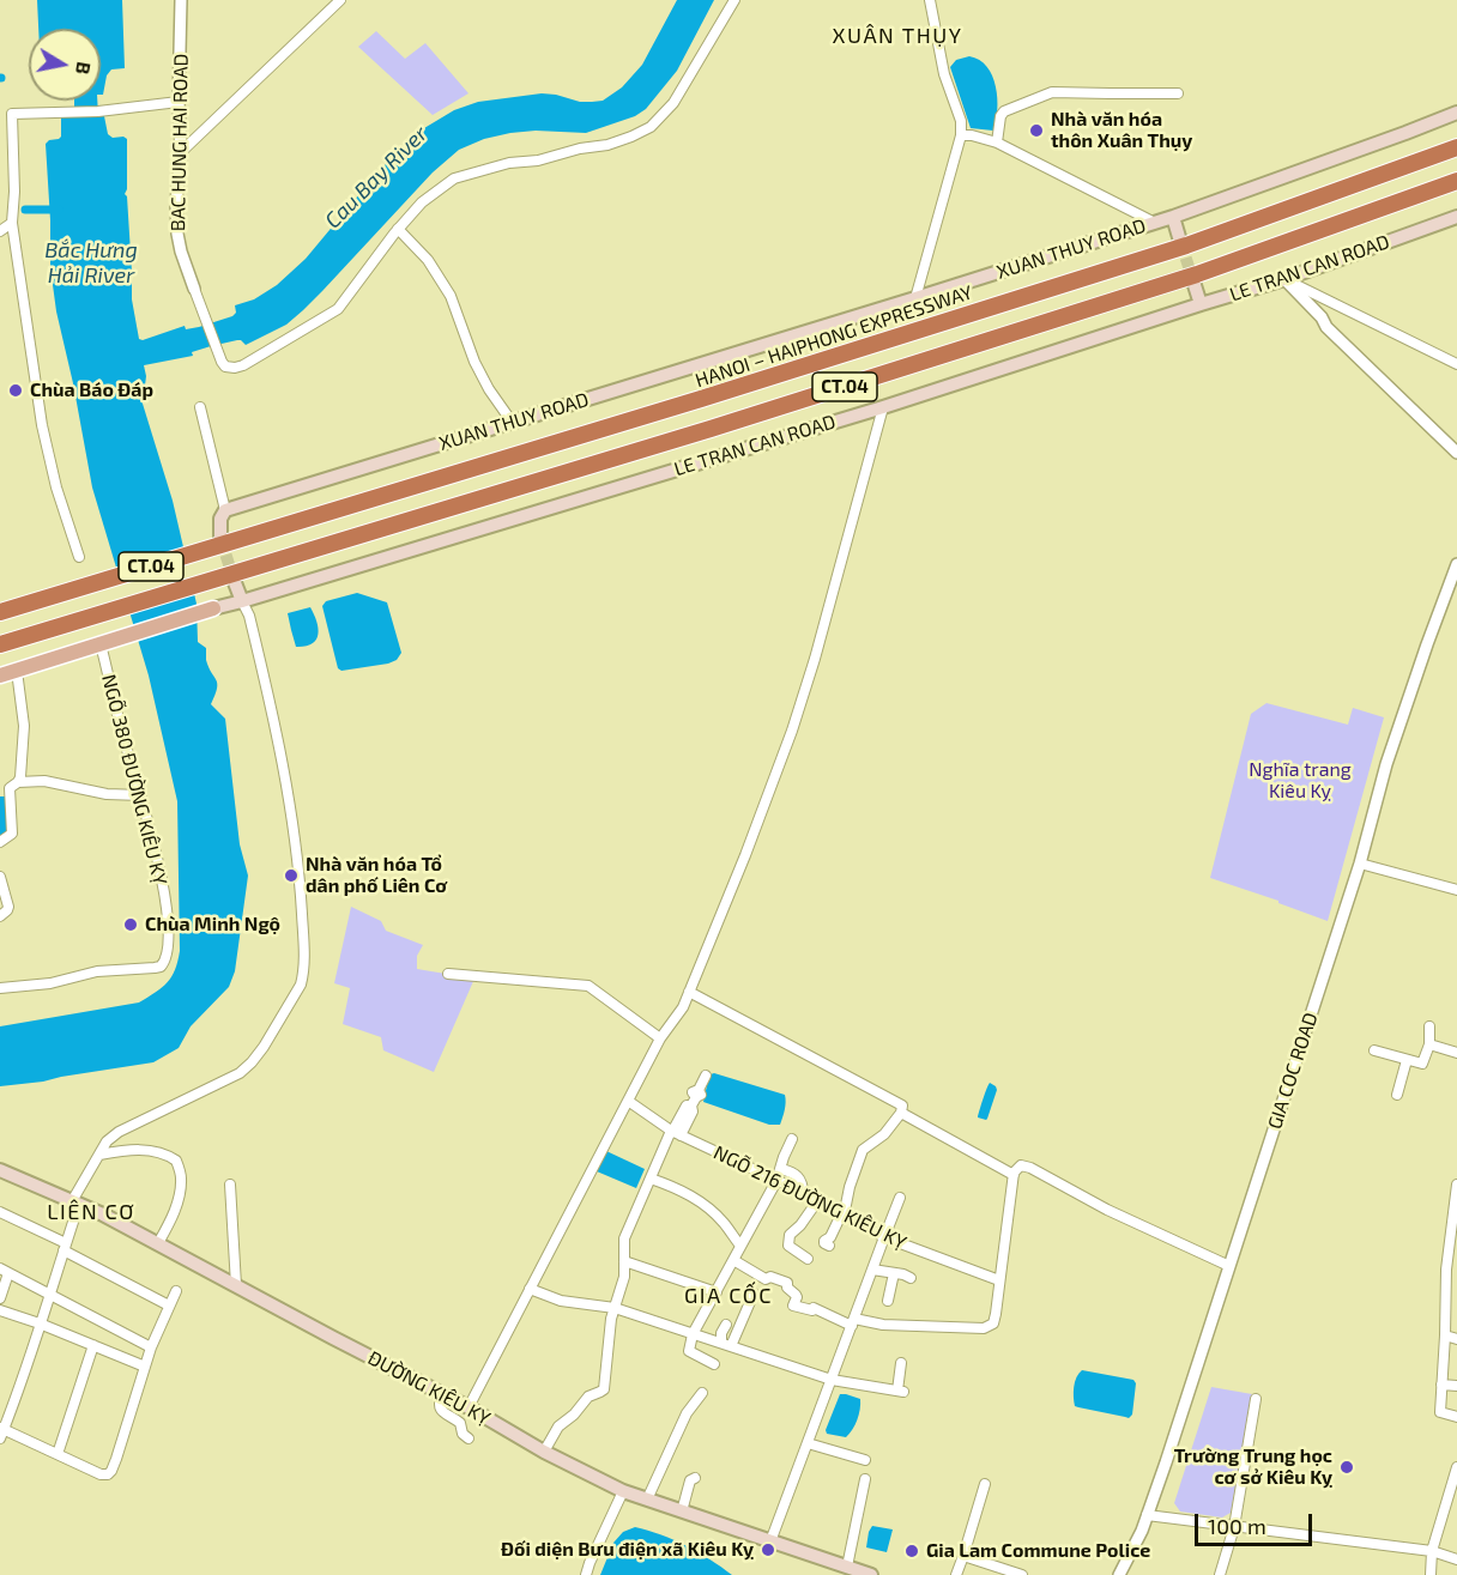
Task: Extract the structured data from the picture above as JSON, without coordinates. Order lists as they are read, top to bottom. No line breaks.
{"streets":{"highway":["HANOI – HAIPHONG EXPRESSWAY","CT.04"],"main road":["XUAN THUY ROAD","LE TRAN CAN ROAD","ĐƯỜNG KIÊU KỴ"],"street":["BAC HUNG HAI ROAD","NGÕ 380 ĐƯỜNG KIÊU KỴ","GIA COC ROAD","NGÕ 216 ĐƯỜNG KIÊU KỴ"]},"crossings":[["HANOI – HAIPHONG EXPRESSWAY","CT.04"]],"districts":["XUÂN THỤY","LIÊN CƠ","GIA CỐC"],"water":["Cau Bay River","Bắc Hưng Hải River"],"parks":["Nghĩa trang Kiêu Kỵ"],"places":["Nhà văn hóa thôn Xuân Thụy","Chùa Báo Đáp","Nhà văn hóa Tổ dân phố Liên Cơ","Chùa Minh Ngộ","Trường Trung học cơ sở Kiêu Kỵ","Đối diện Bưu điện xã Kiêu Kỵ","Gia Lam Commune Police"],"scale_bar":"100 m","north":"right"}
